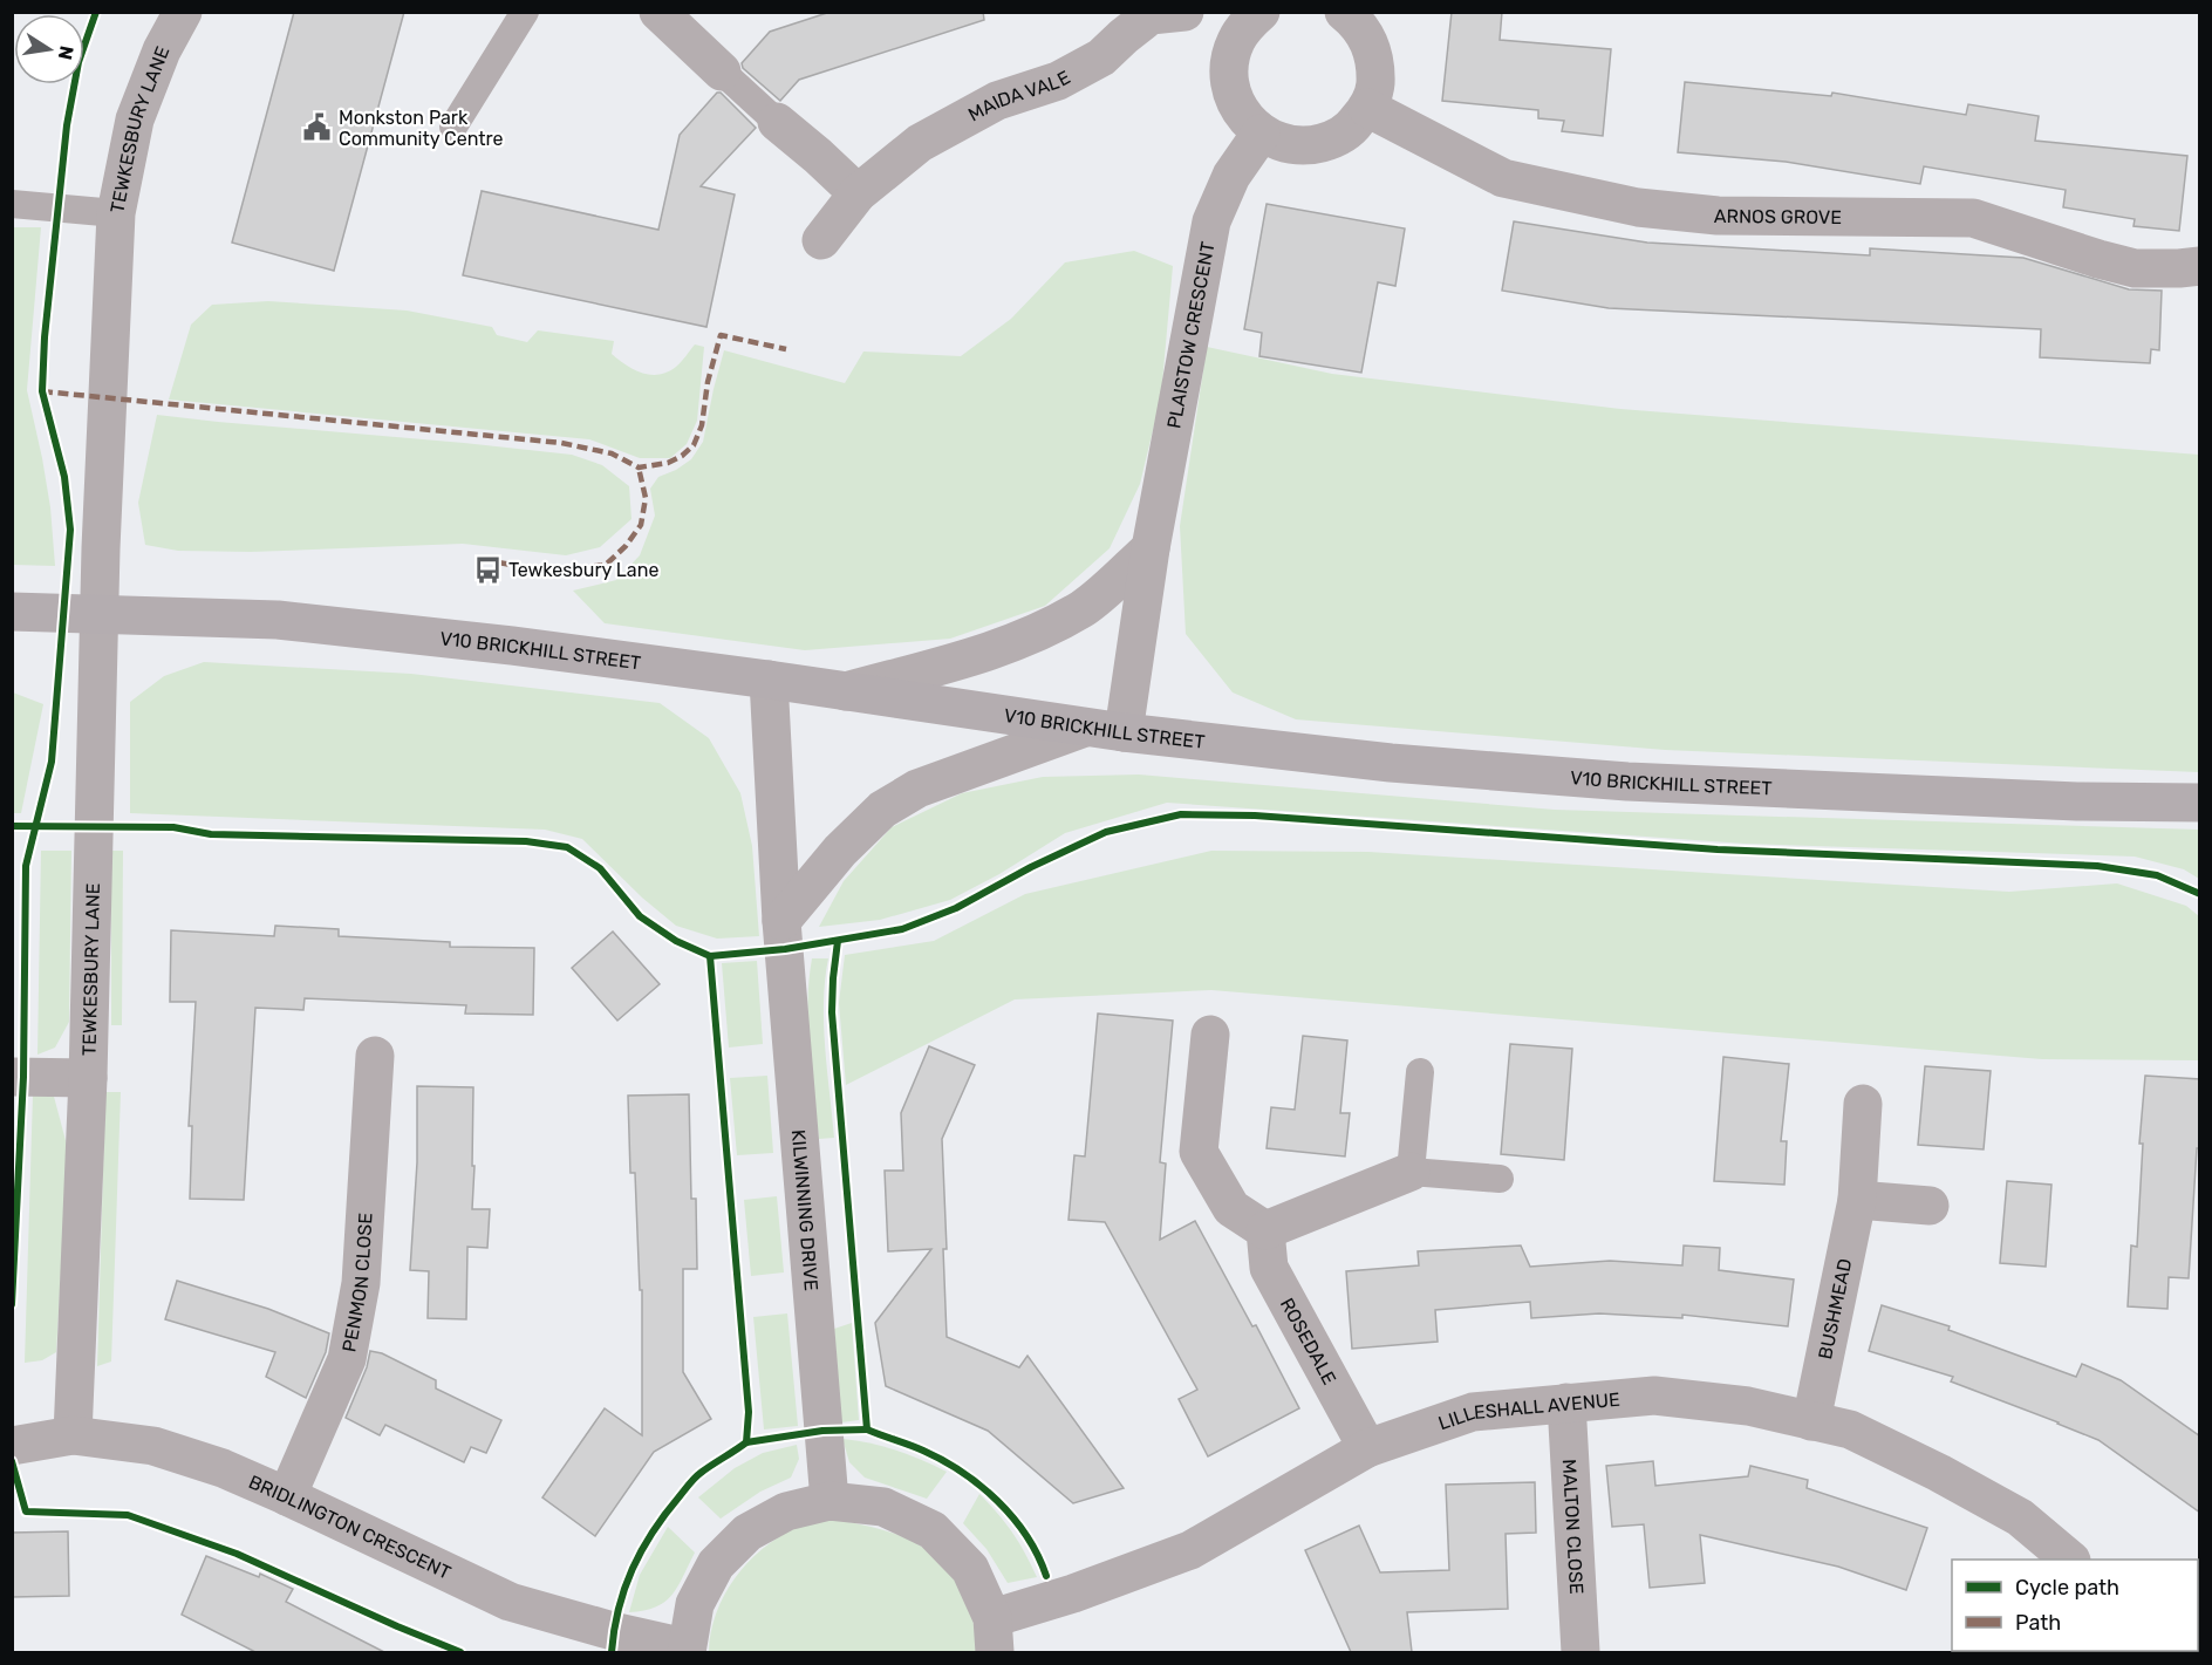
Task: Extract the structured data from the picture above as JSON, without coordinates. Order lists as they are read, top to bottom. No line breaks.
{"streets":{"street":["MAIDA VALE","TEWKESBURY LANE","ARNOS GROVE","PLAISTOW CRESCENT","V10 BRICKHILL STREET","KILWINNING DRIVE","PENMON CLOSE","BUSHMEAD","ROSEDALE","LILLESHALL AVENUE","BRIDLINGTON CRESCENT","MALTON CLOSE"]},"crossings":[["TEWKESBURY LANE","BRIDLINGTON CRESCENT"],["PLAISTOW CRESCENT","V10 BRICKHILL STREET"],["V10 BRICKHILL STREET","KILWINNING DRIVE"],["PENMON CLOSE","BRIDLINGTON CRESCENT"],["BUSHMEAD","LILLESHALL AVENUE"],["ROSEDALE","LILLESHALL AVENUE"],["LILLESHALL AVENUE","MALTON CLOSE"]],"places":{"public building":["Monkston Park Community Centre"],"bus stop":["Tewkesbury Lane"]},"legend":["Cycle path","Path"],"north":"right"}
